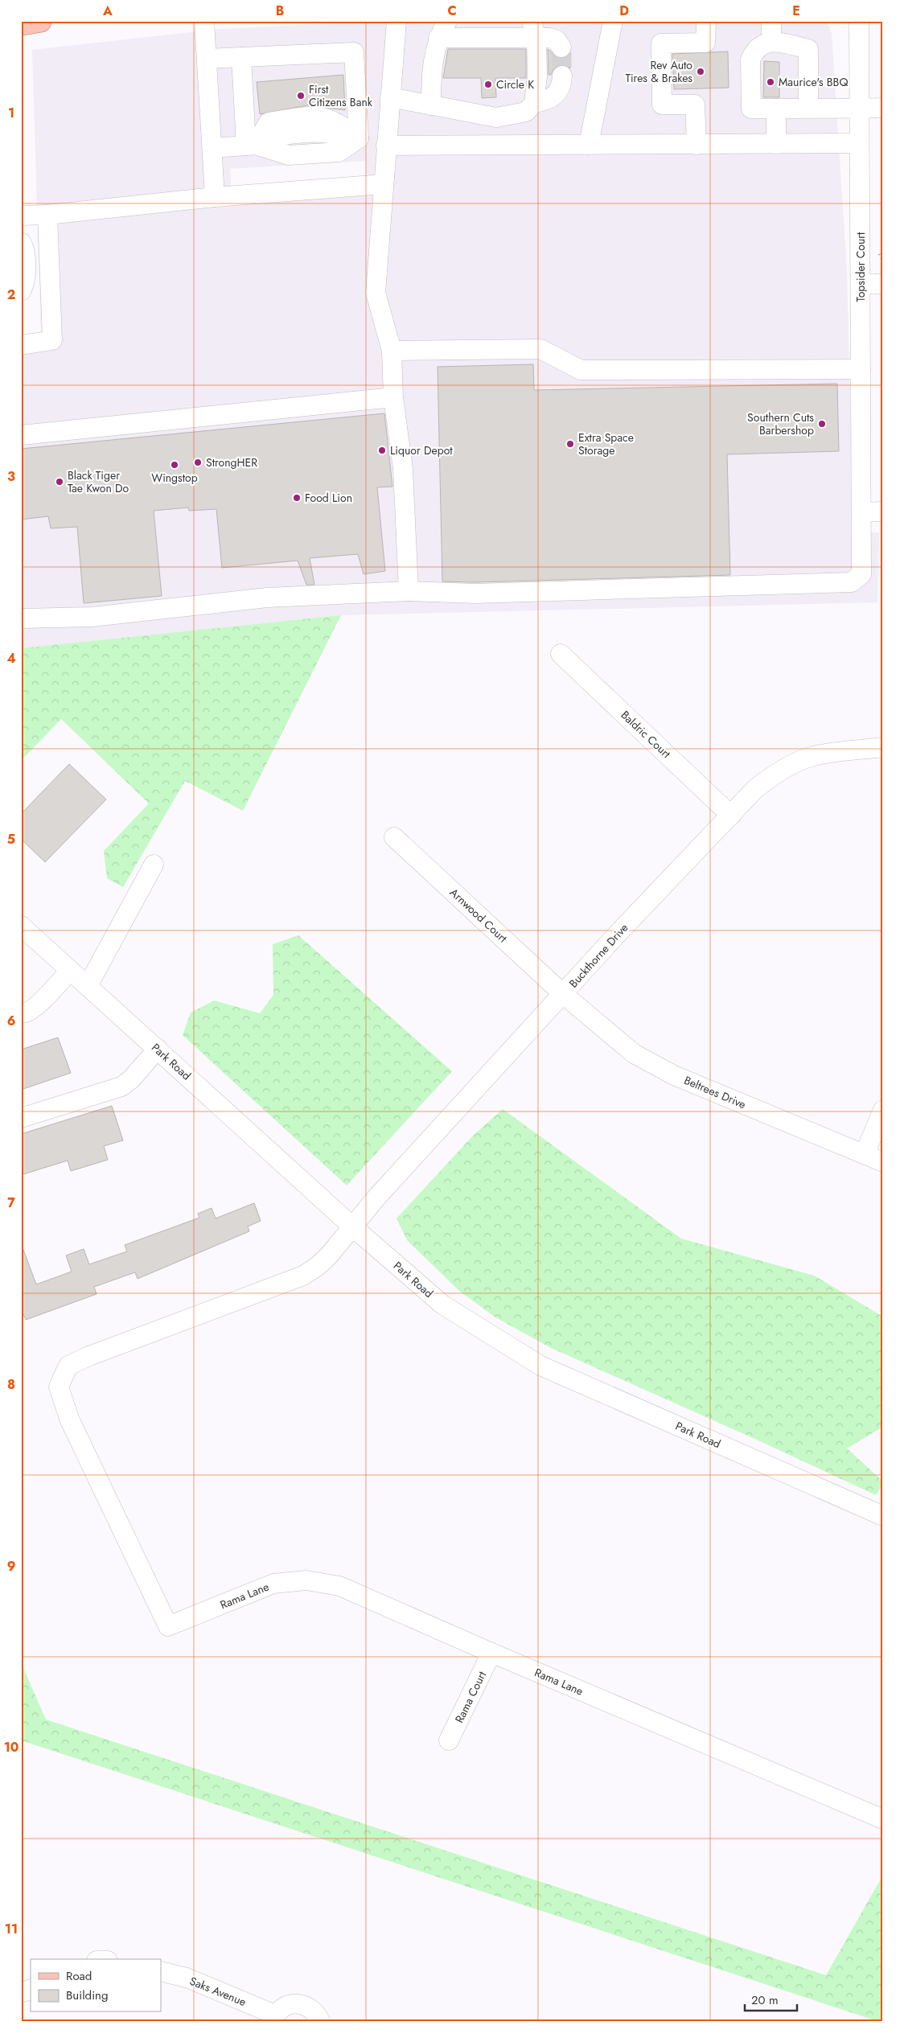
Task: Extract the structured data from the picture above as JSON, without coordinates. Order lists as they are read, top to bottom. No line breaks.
{"streets":{"street":["Topsider Court","Baldric Court","Arnwood Court","Buckthorne Drive","Park Road","Beltrees Drive","Rama Lane","Rama Court","Saks Avenue"]},"crossings":[["Baldric Court","Buckthorne Drive"],["Arnwood Court","Buckthorne Drive"],["Arnwood Court","Beltrees Drive"],["Buckthorne Drive","Park Road"],["Buckthorne Drive","Beltrees Drive"],["Buckthorne Drive","Rama Lane"],["Park Road","Rama Lane"],["Rama Lane","Rama Court"]],"places":["Rev Auto Tires & Brakes","Maurice's BBQ","Circle K","First Citizens Bank","Southern Cuts Barbershop","Extra Space Storage","Liquor Depot","StrongHER","Wingstop","Black Tiger Tae Kwon Do","Food Lion"],"legend":["Road","Building"],"scale_bar":"20 m","grid":{"columns":["A","B","C","D","E"],"rows":["1","2","3","4","5","6","7","8","9","10","11"]}}
